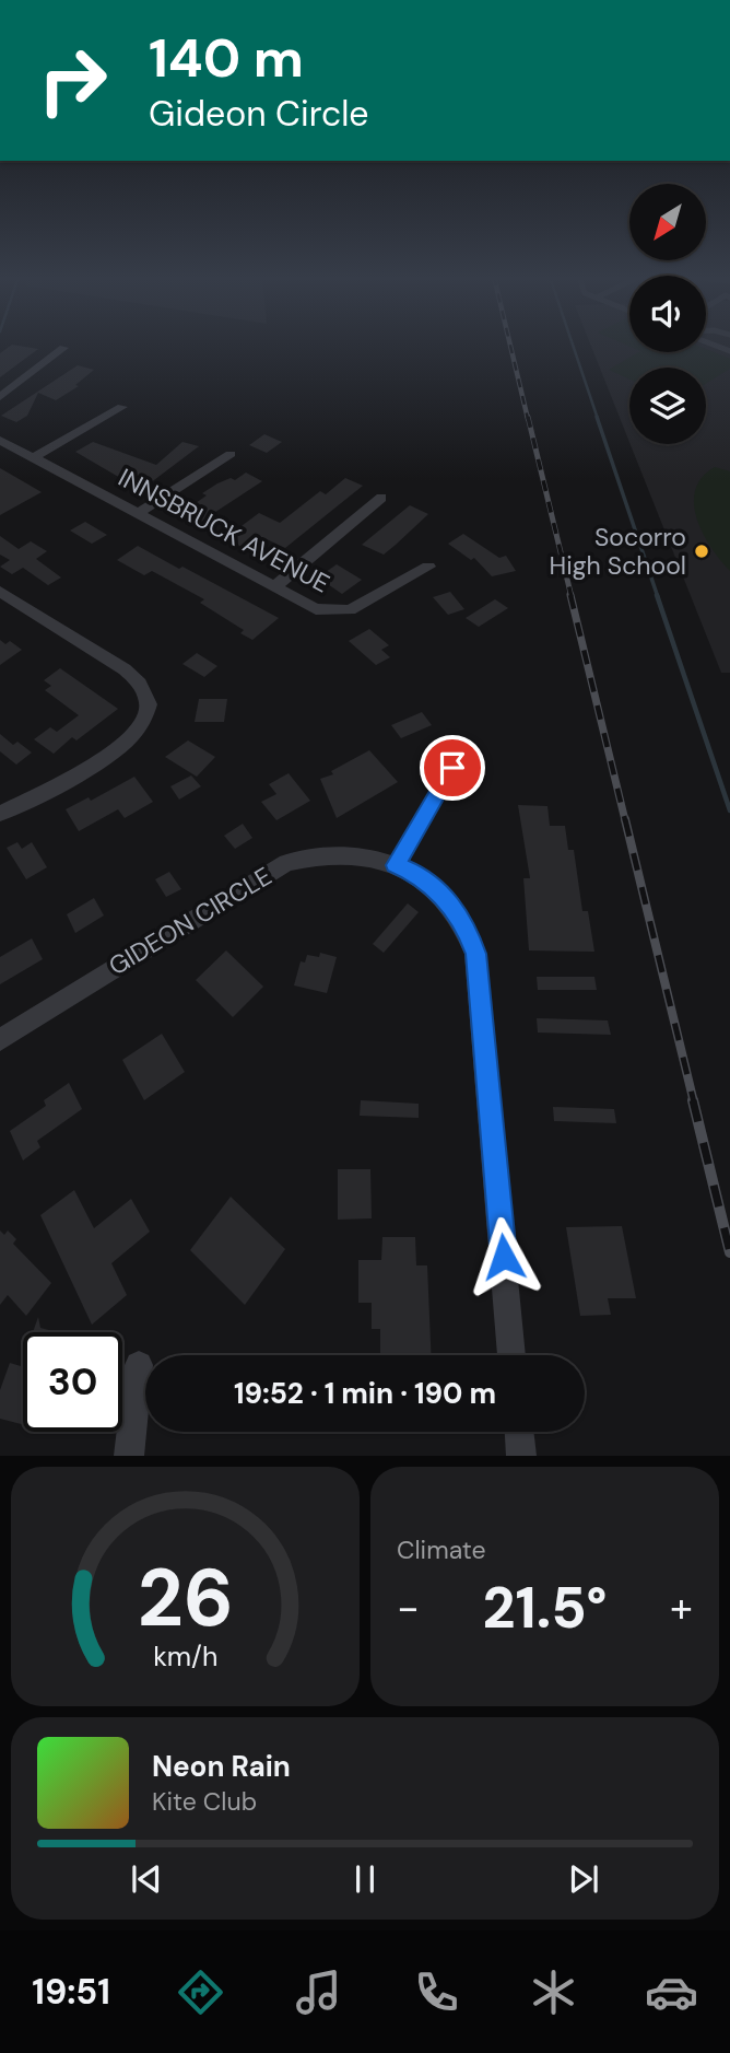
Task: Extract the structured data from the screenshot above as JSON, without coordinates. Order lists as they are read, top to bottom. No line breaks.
{"streets":{"street":["INNSBRUCK AVENUE","GIDEON CIRCLE"]},"places":["Socorro High School"],"north":"bottom left","page":{"turn":["140 m","Gideon Circle"],"limit":"30","trip":"19:52 · 1 min · 190 m","tile":"Climate","heat":["−","21.5°","+"],"song":["Neon Rain","Kite Club"],"tabs":"19:51","gauge":["26","km/h"]}}
